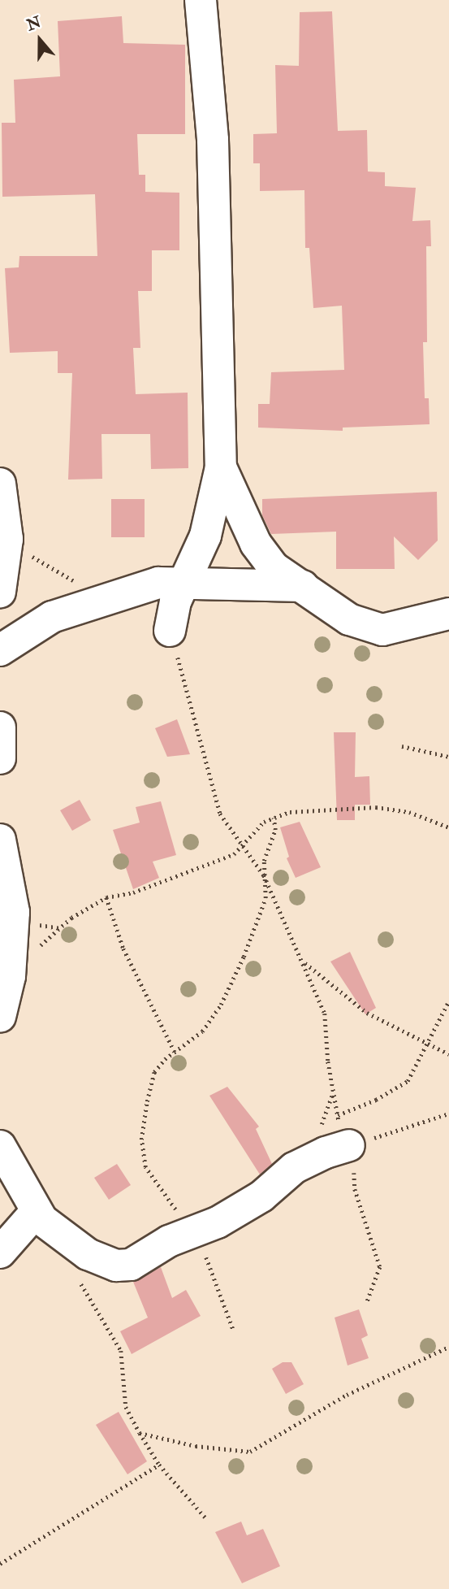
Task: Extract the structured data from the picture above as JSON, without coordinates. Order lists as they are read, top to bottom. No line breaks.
{"north":"top"}
